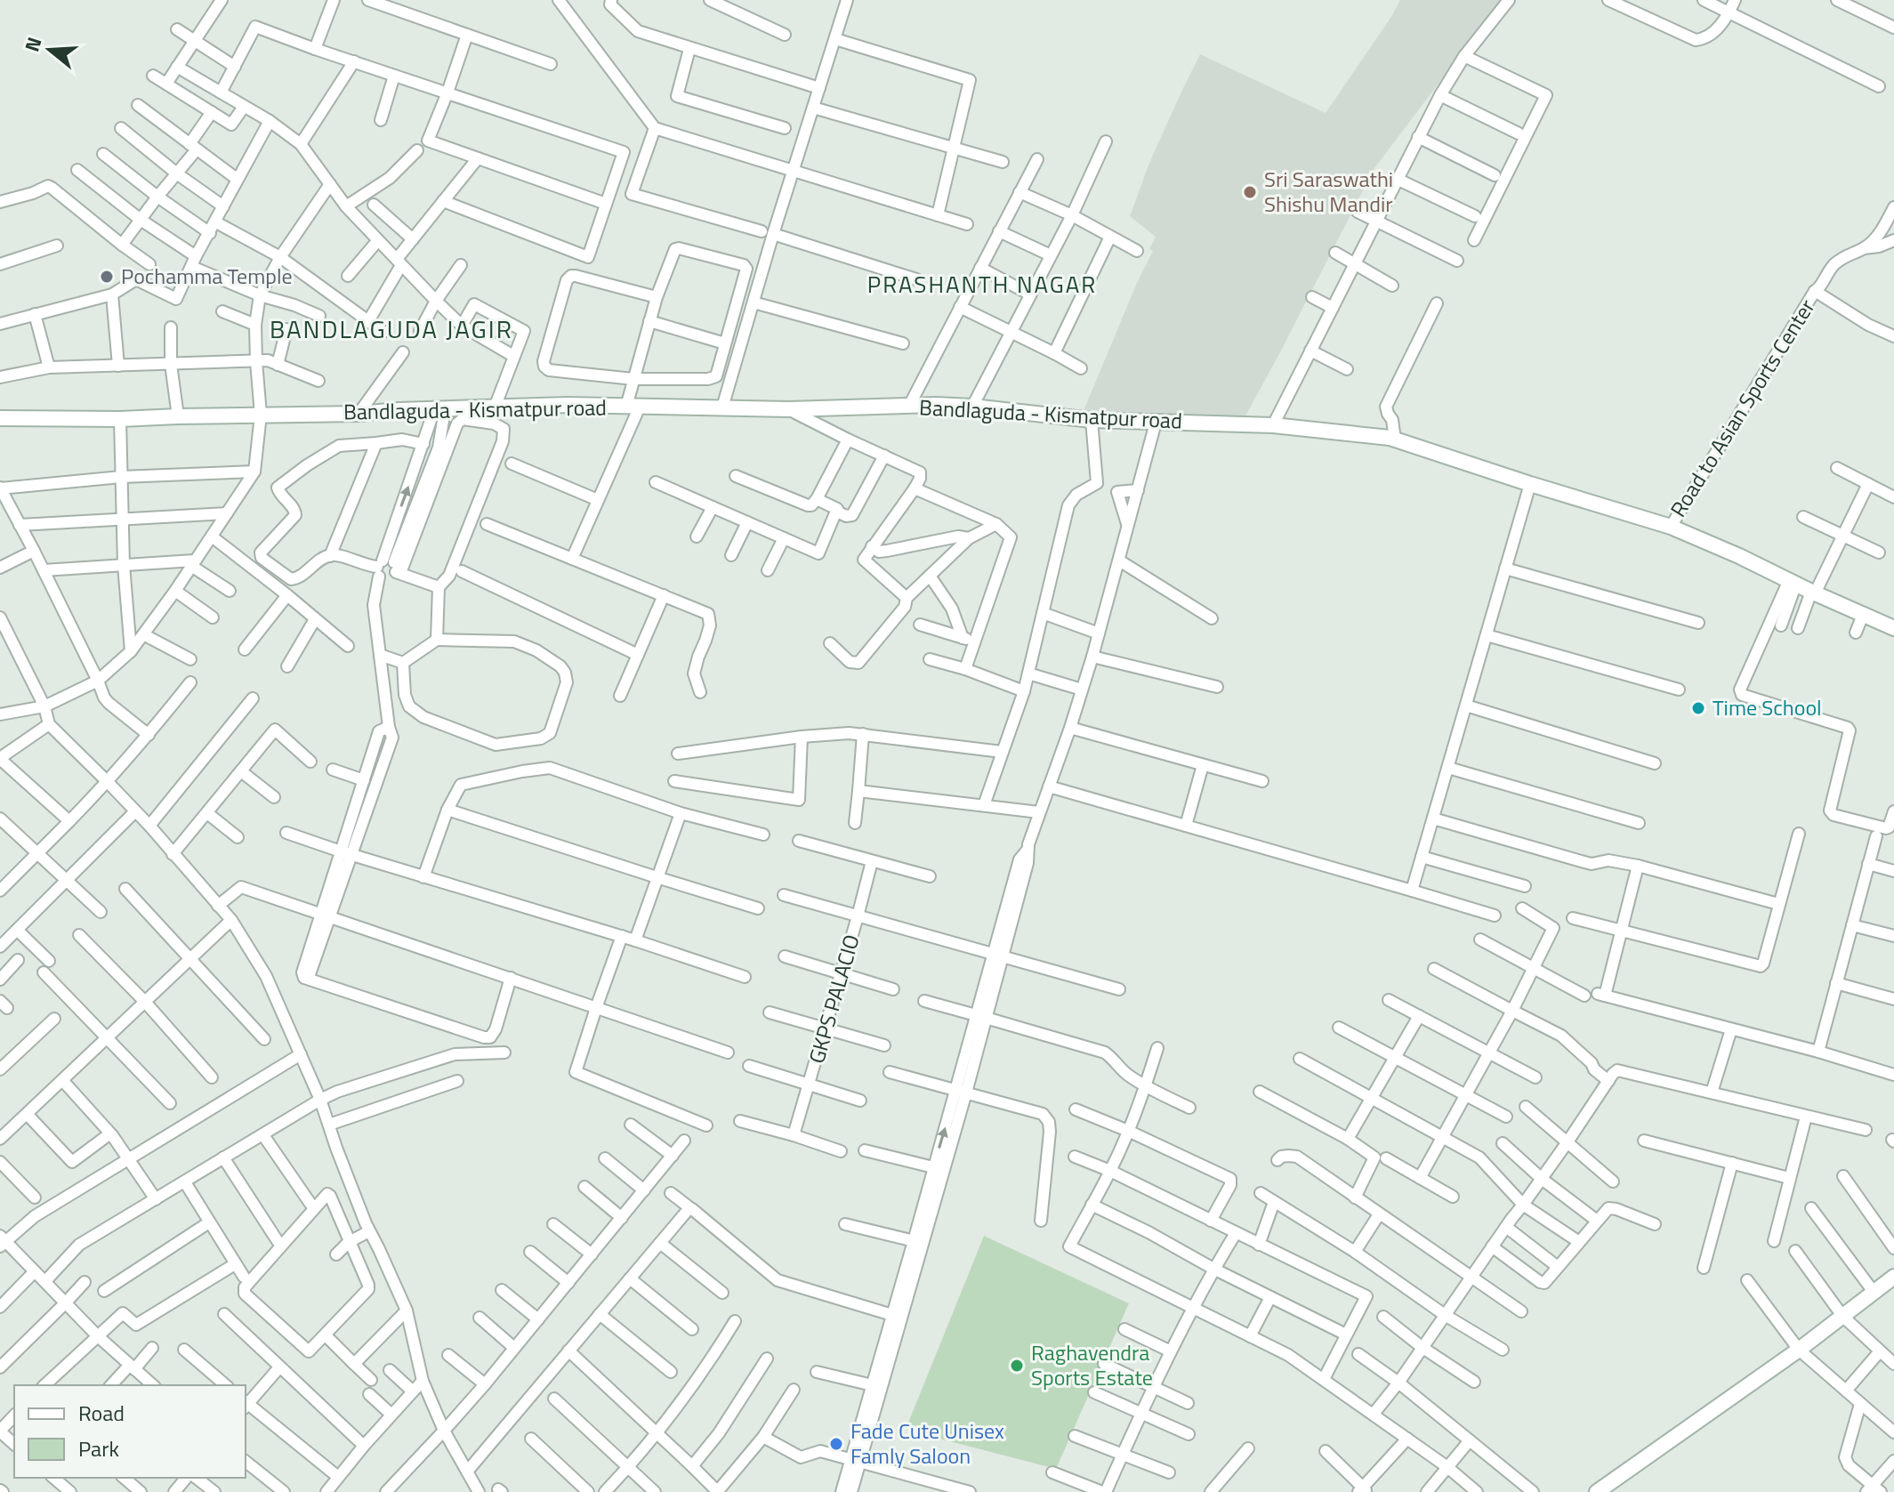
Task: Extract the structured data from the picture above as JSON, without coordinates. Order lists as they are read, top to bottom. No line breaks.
{"streets":{"street":["Road to Asian Sports Center","Bandlaguda - Kismatpur road","GKPS PALACIO"]},"crossings":[["Road to Asian Sports Center","Bandlaguda - Kismatpur road"]],"districts":["PRASHANTH NAGAR","BANDLAGUDA JAGIR"],"places":["Sri Saraswathi Shishu Mandir","Pochamma Temple","Time School","Raghavendra Sports Estate","Fade Cute Unisex Famly Saloon"],"legend":["Road","Park"],"north":"left"}
